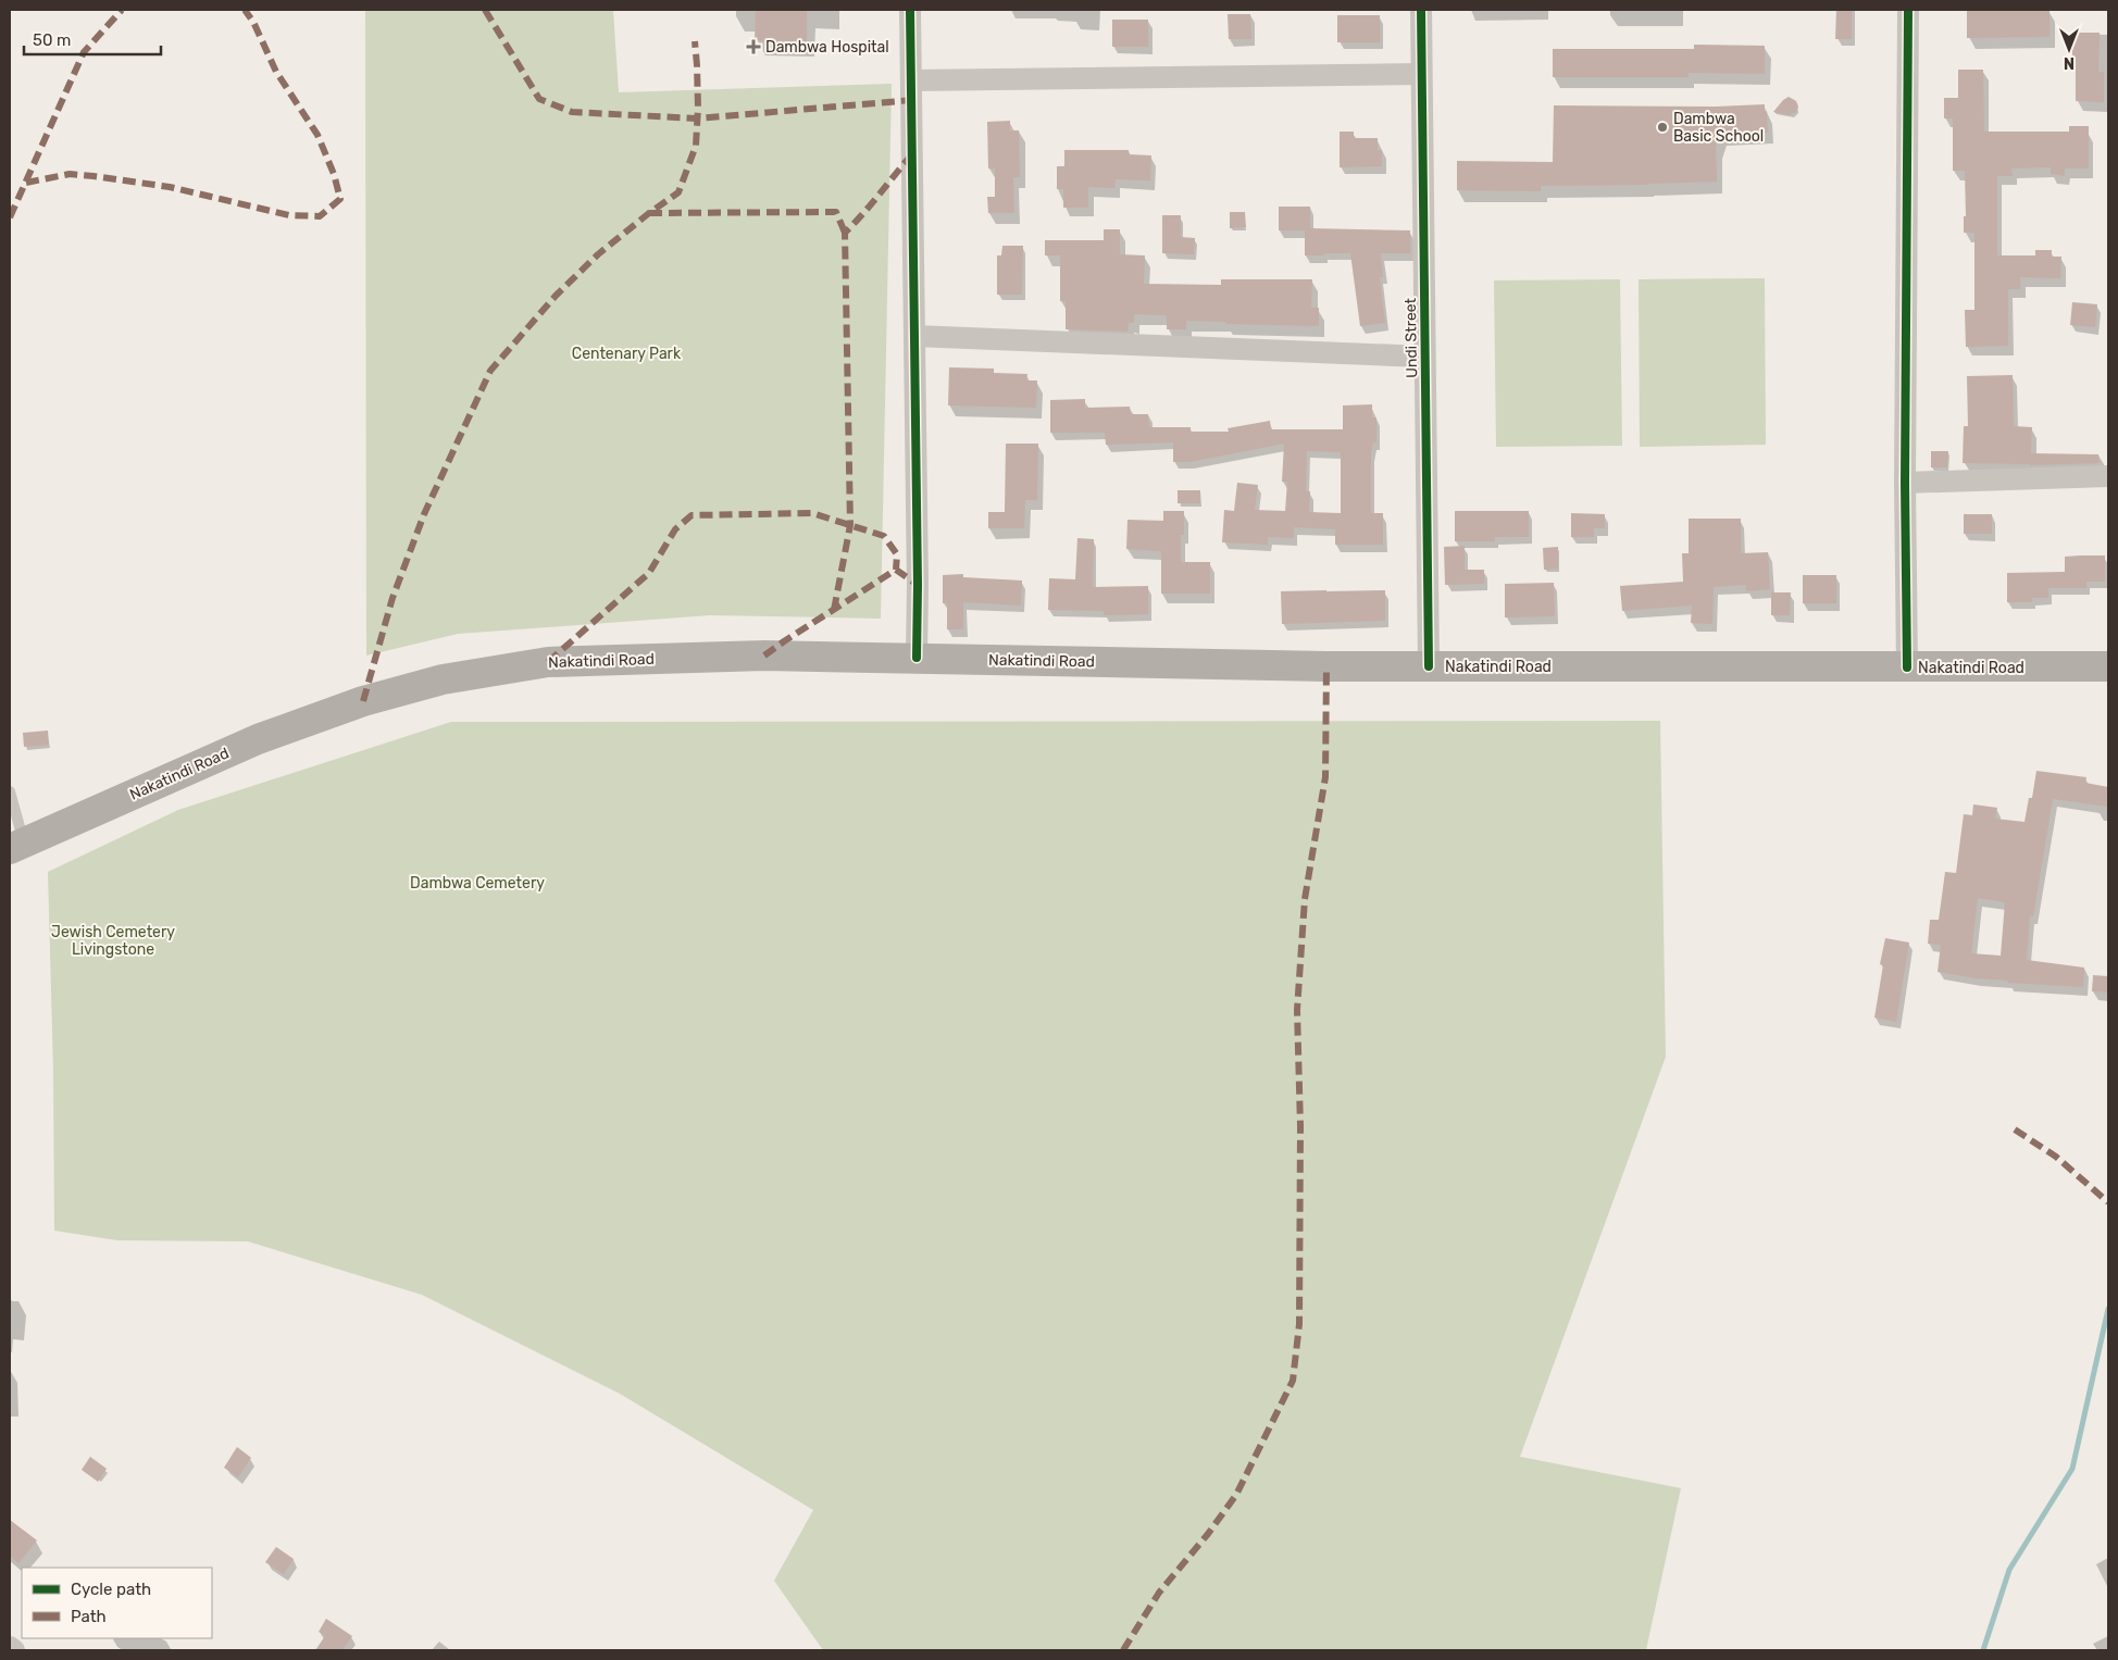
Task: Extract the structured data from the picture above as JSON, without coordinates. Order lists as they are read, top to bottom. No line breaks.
{"streets":{"highway":["Nakatindi Road"],"street":["Undi Street"]},"crossings":[["Undi Street","Nakatindi Road"]],"parks":["Centenary Park","Dambwa Cemetery","Jewish Cemetery Livingstone"],"places":{"health":["Dambwa Hospital"],"other":["Dambwa Basic School"]},"legend":["Cycle path","Path"],"scale_bar":"50 m","north":"bottom"}
